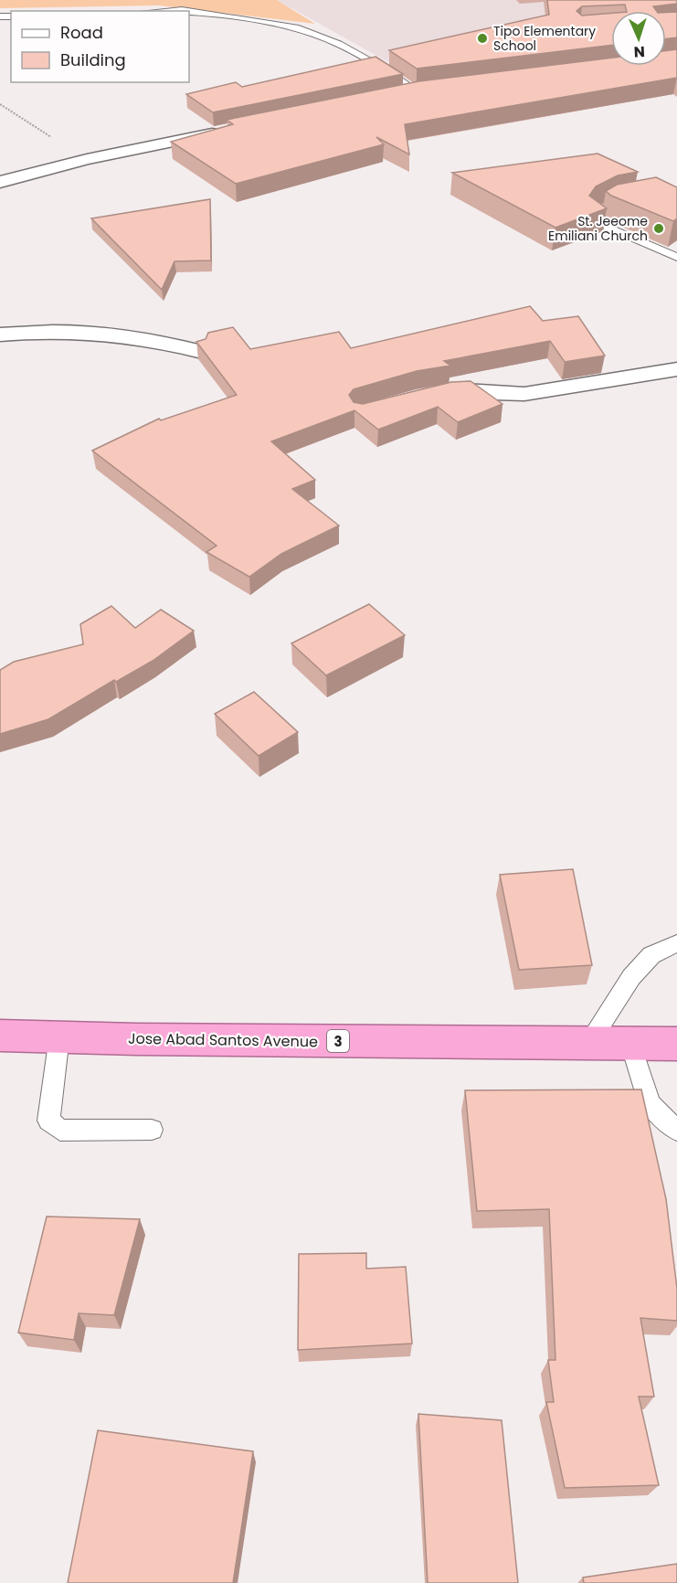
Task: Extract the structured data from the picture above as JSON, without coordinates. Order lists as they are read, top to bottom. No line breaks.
{"streets":{"highway":["Jose Abad Santos Avenue","3"]},"places":["Tipo Elementary School","St. Jeeome Emiliani Church"],"legend":["Road","Building"],"north":"bottom"}
